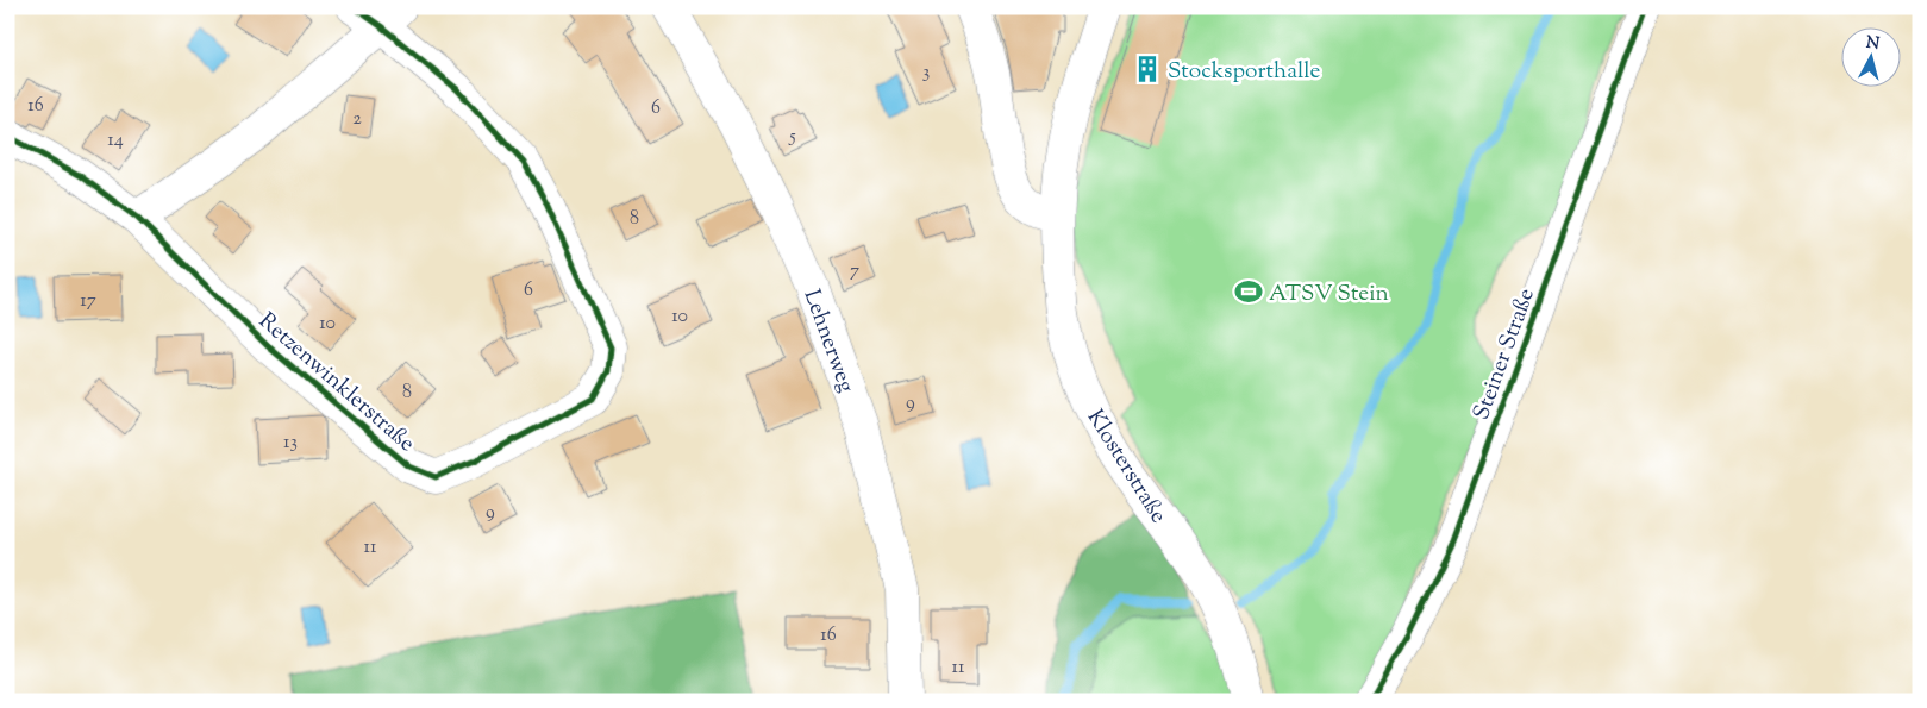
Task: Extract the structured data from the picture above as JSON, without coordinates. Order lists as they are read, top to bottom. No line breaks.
{"streets":{"street":["Lehnerweg","Steiner Straße","Retzenwinklerstraße","Klosterstraße"]},"places":{"building":["Stocksporthalle"],"sports":["ATSV Stein"]},"house_numbers":["3","16","6","2","5","14","8","7","6","17","10","10","8","9","13","9","11","16","11"],"north":"top"}
